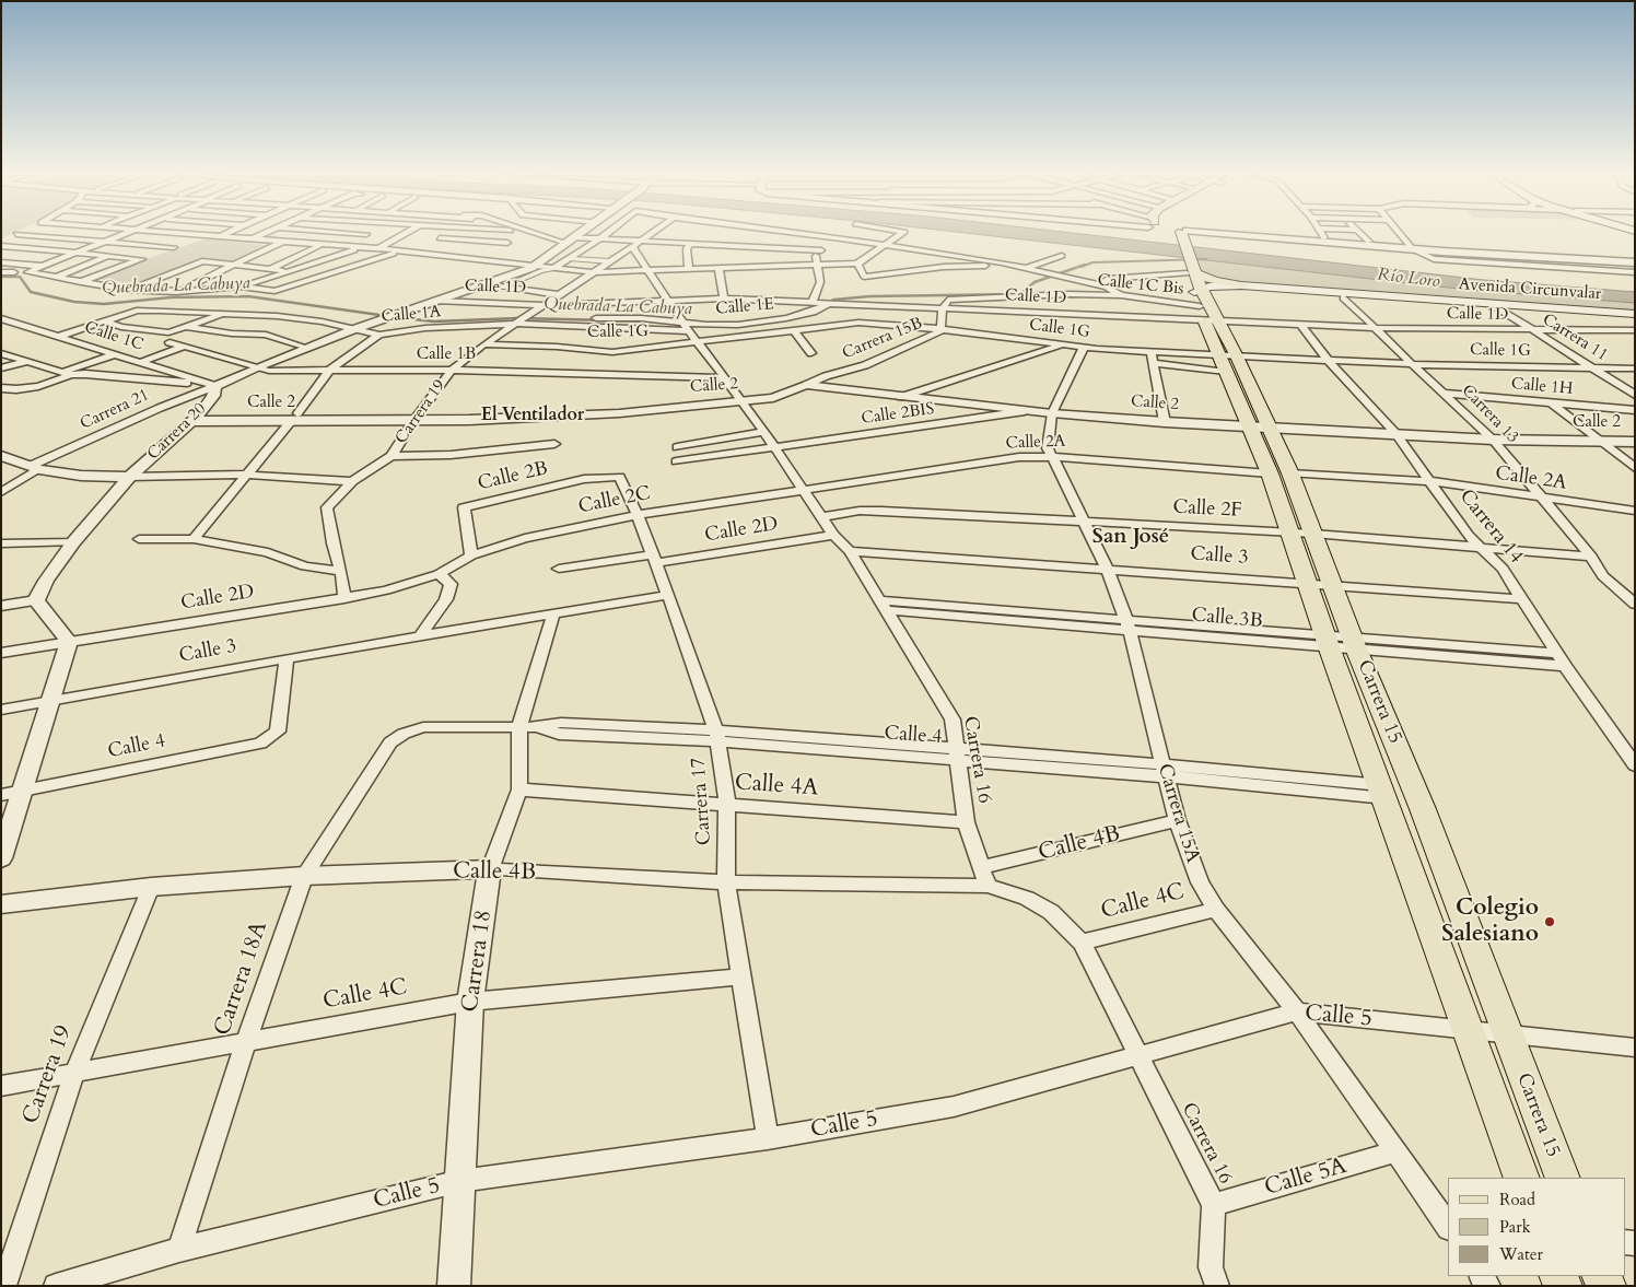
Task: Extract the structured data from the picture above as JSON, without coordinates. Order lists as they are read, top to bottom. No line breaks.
{"streets":{"main road":["Avenida Circunvalar","Carrera 15"],"street":["Calle 1C Bis","Calle 1D","Calle 1E","Calle 1A","Calle 1G","Calle 1C","Carrera 11","Carrera 15B","Calle 1B","Calle 2","Calle 1H","Carrera 21","Carrera 19","Calle 2BIS","Carrera 13","Carrera 20","Calle 2A","Calle 2B","Calle 2C","Calle 2F","Carrera 14","Calle 2D","Calle 3","Calle 3B","Calle 4","Carrera 16","Calle 4A","Carrera 17","Carrera 15A","Calle 4B","Calle 4C","Carrera 18","Carrera 18A","Calle 5","Calle 5A"]},"crossings":[["Calle 1C Bis","Calle 1D"],["Calle 1C Bis","Avenida Circunvalar"],["Calle 1C Bis","Carrera 15B"],["Calle 1C Bis","Carrera 15"],["Calle 1D","Avenida Circunvalar"],["Calle 1D","Calle 1E"],["Calle 1D","Carrera 11"],["Calle 1D","Carrera 15B"],["Calle 1D","Carrera 19"],["Calle 1D","Carrera 13"],["Calle 1D","Carrera 20"],["Calle 1D","Carrera 14"],["Calle 1D","Carrera 15"],["Calle 1D","Carrera 16"],["Avenida Circunvalar","Carrera 11"],["Avenida Circunvalar","Carrera 13"],["Avenida Circunvalar","Carrera 15"],["Calle 1E","Calle 1A"],["Calle 1E","Calle 1G"],["Calle 1E","Carrera 19"],["Calle 1E","Carrera 16"],["Calle 1A","Calle 1G"],["Calle 1A","Calle 1B"],["Calle 1A","Carrera 19"],["Calle 1A","Carrera 20"],["Calle 1A","Carrera 16"],["Calle 1G","Carrera 11"],["Calle 1G","Carrera 15B"],["Calle 1G","Calle 1B"],["Calle 1G","Carrera 19"],["Calle 1G","Carrera 13"],["Calle 1G","Carrera 14"],["Calle 1G","Carrera 15"],["Calle 1G","Carrera 16"],["Calle 1G","Carrera 15A"],["Calle 1C","Carrera 21"],["Calle 1C","Carrera 20"],["Carrera 15B","Calle 2"],["Calle 1B","Carrera 19"],["Calle 1B","Carrera 20"],["Calle 1B","Carrera 16"],["Calle 2","Carrera 19"],["Calle 2","Calle 2BIS"],["Calle 2","Carrera 13"],["Calle 2","Carrera 20"],["Calle 2","Carrera 14"],["Calle 2","Carrera 15"],["Calle 2","Carrera 16"],["Calle 2","Carrera 15A"],["Calle 1H","Carrera 13"],["Carrera 21","Carrera 20"],["Carrera 19","Calle 2D"],["Carrera 19","Carrera 16"],["Carrera 19","Calle 4B"],["Carrera 19","Calle 4C"],["Calle 2BIS","Carrera 16"],["Carrera 13","Calle 2A"],["Carrera 13","Calle 2F"],["Calle 2A","Calle 2C"],["Calle 2A","Carrera 14"],["Calle 2A","Carrera 15"],["Calle 2A","Carrera 16"],["Calle 2A","Carrera 15A"],["Calle 2B","Calle 2C"],["Calle 2B","Carrera 17"],["Calle 2C","Calle 2D"],["Calle 2C","Carrera 16"],["Calle 2C","Carrera 17"],["Calle 2F","Carrera 14"],["Calle 2F","Carrera 15"],["Calle 2F","Carrera 16"],["Calle 2F","Carrera 15A"],["Carrera 14","Calle 3"],["Carrera 14","Calle 3B"],["Calle 2D","Carrera 16"],["Calle 2D","Carrera 17"],["Calle 3","Carrera 15"],["Calle 3","Calle 4"],["Calle 3","Carrera 16"],["Calle 3","Carrera 15A"],["Calle 3","Carrera 18"],["Calle 3B","Carrera 15"],["Calle 3B","Carrera 16"],["Calle 3B","Carrera 15A"],["Carrera 15","Calle 4"],["Carrera 15","Calle 5"],["Calle 4","Carrera 16"],["Calle 4","Carrera 17"],["Calle 4","Carrera 15A"],["Calle 4","Carrera 18"],["Calle 4","Carrera 18A"],["Carrera 16","Calle 4A"],["Carrera 16","Calle 4B"],["Carrera 16","Calle 4C"],["Carrera 16","Calle 5"],["Carrera 16","Calle 5A"],["Calle 4A","Carrera 17"],["Calle 4A","Carrera 18"],["Carrera 17","Calle 4B"],["Carrera 17","Calle 4C"],["Carrera 17","Calle 5"],["Carrera 15A","Calle 4B"],["Carrera 15A","Calle 4C"],["Carrera 15A","Calle 5"],["Carrera 15A","Calle 5A"],["Calle 4B","Carrera 18"],["Calle 4B","Carrera 18A"],["Calle 4C","Carrera 18"],["Calle 4C","Carrera 18A"],["Carrera 18","Calle 5"],["Carrera 18A","Calle 5"]],"districts":["El Ventilador","San José"],"water":["Río Loro","Quebrada La Cabuya"],"places":["Colegio Salesiano"],"legend":["Road","Park","Water"]}
